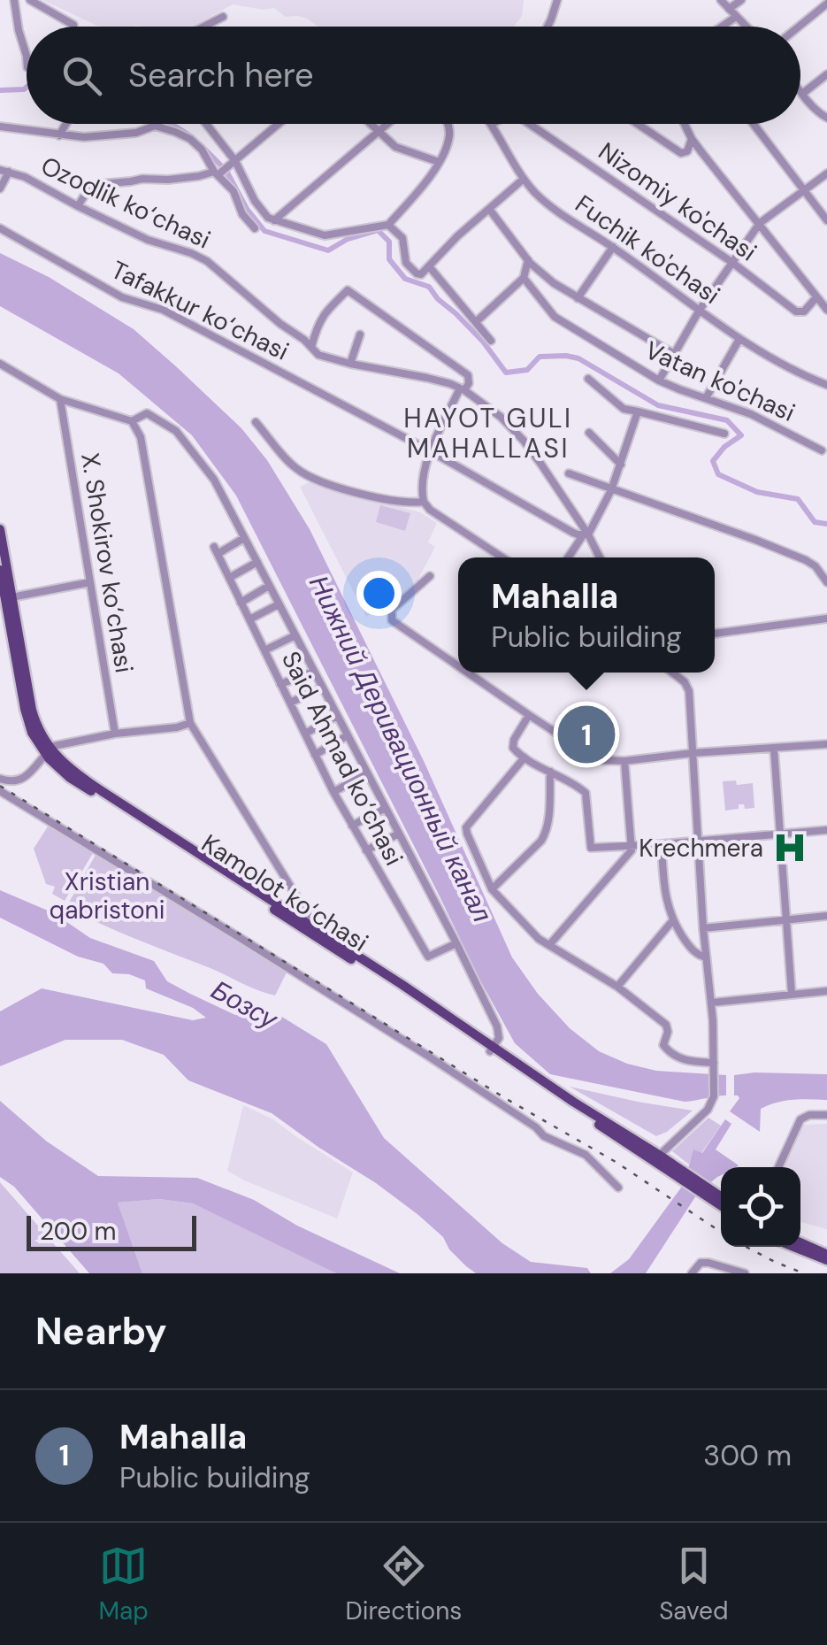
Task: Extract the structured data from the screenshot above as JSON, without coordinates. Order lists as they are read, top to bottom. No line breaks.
{"streets":{"main road":["Kamolot ko‘chasi"],"street":["Nizomiy ko'chasi","Ozodlik ko‘chasi","Fuchik ko'chasi","Tafakkur ko‘chasi","Vatan ko'chasi","X. Shokirov ko‘chasi","Said Ahmad ko‘chasi"]},"crossings":[["Ozodlik ko‘chasi","Tafakkur ko‘chasi"],["X. Shokirov ko‘chasi","Said Ahmad ko‘chasi"],["Said Ahmad ko‘chasi","Kamolot ko‘chasi"]],"districts":["HAYOT GULI MAHALLASI"],"water":["Нижний Деривационный канал","Бозсу"],"parks":["Xristian qabristoni"],"places":{"hospital":["Krechmera"]},"scale_bar":"200 m","page":{"search":"Search here","popup":["Mahalla","Public building"],"pins":"1","scale":"200 m","heading":"Nearby","list":[{"mark":"1","name":"Mahalla","note":"Public building","value":"300 m"}],"nav":["Map","Directions","Saved"]}}
